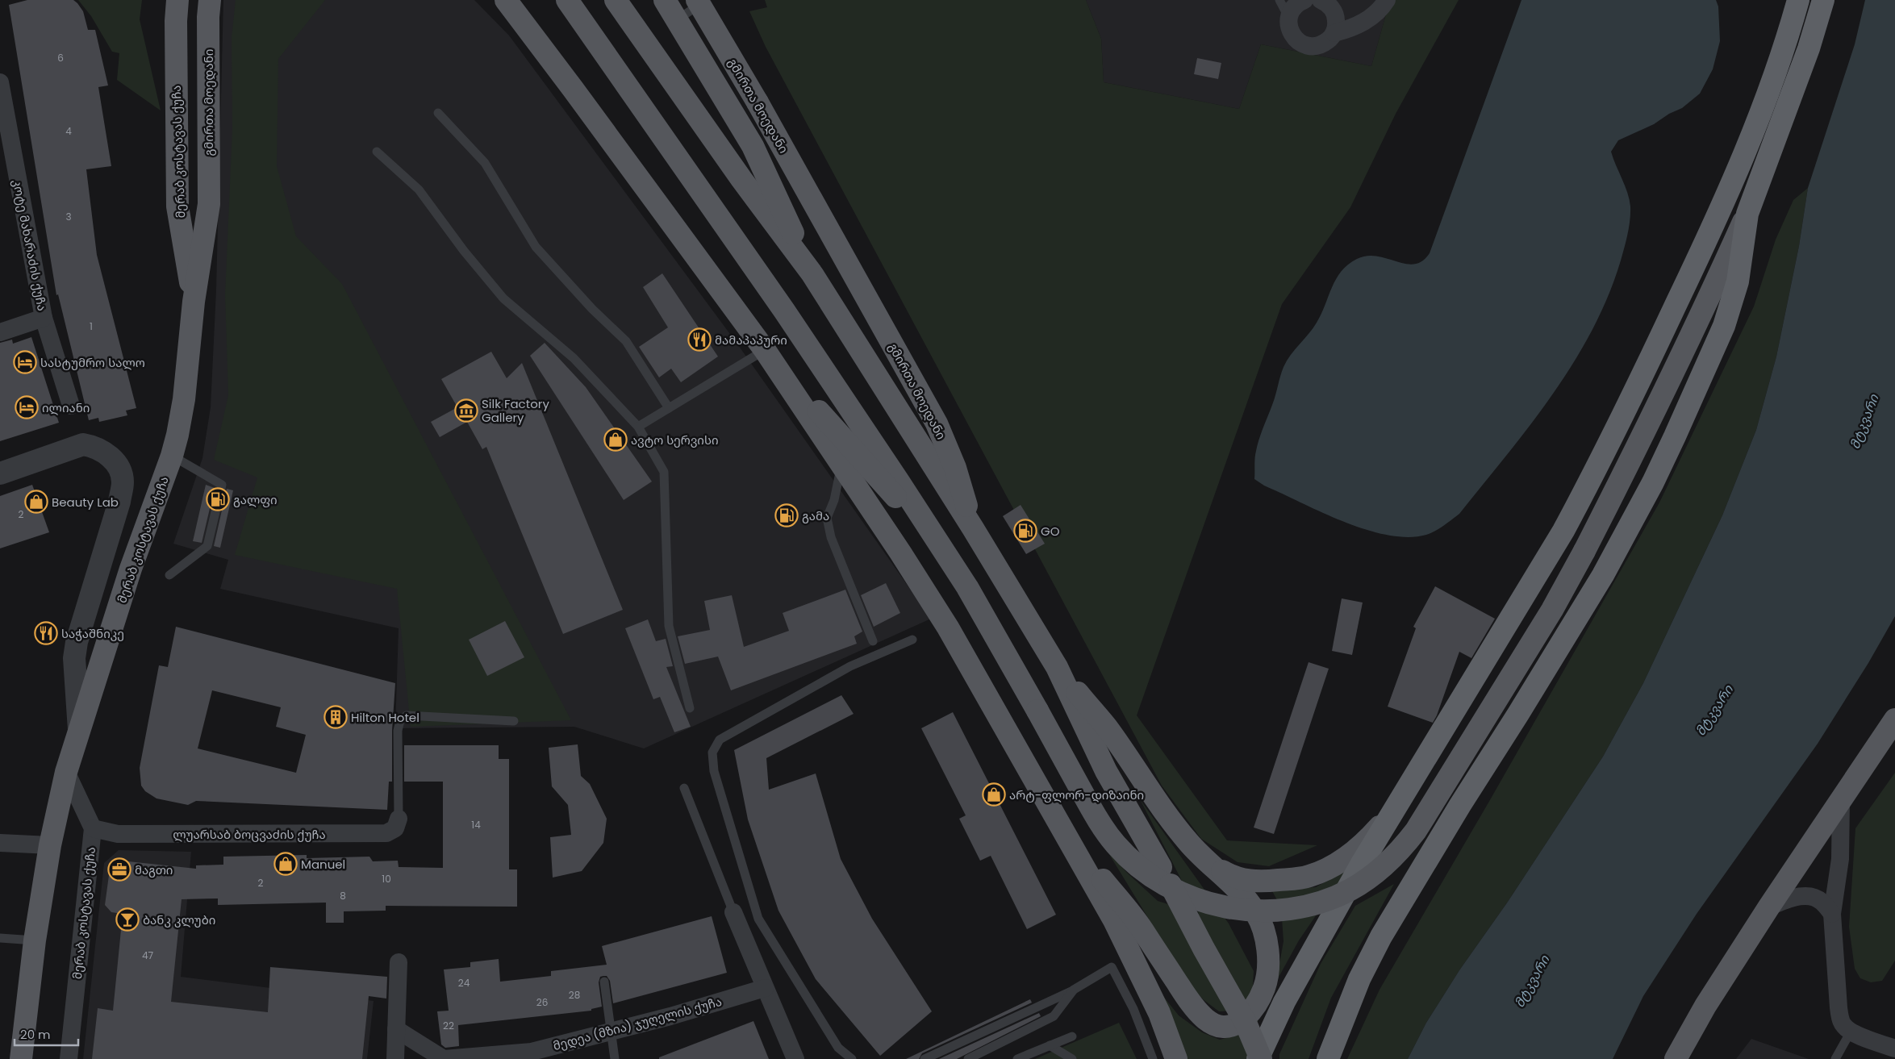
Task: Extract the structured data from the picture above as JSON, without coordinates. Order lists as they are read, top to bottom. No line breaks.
{"streets":{"main road":["გმირთა მოედანი","მერაბ კოსტავას ქუჩა"],"street":["კოტე მახარაძის ქუჩა","ლუარსაბ ბოცვაძის ქუჩა","მედეა (მზია) ჯუღელის ქუჩა"]},"crossings":[["გმირთა მოედანი","მერაბ კოსტავას ქუჩა"],["მერაბ კოსტავას ქუჩა","ლუარსაბ ბოცვაძის ქუჩა"]],"water":["მტკვარი"],"places":{"restaurant":["მამაპაპური","საჭაშნიკე"],"hotel":["სასტუმრო სალო","ილიანი"],"museum":["Silk Factory Gallery"],"shop":["ავტო სერვისი","Beauty Lab","არტ-ფლორ-დიზაინი","Manuel"],"fuel station":["გალფი","გამა","GO"],"building":["Hilton Hotel"],"office":["მაგთი"],"bar":["ბანკ კლუბი"]},"house_numbers":["6","4","3","1","2","14","10","2","8","47","24","28","26","22"],"scale_bar":"20 m"}
